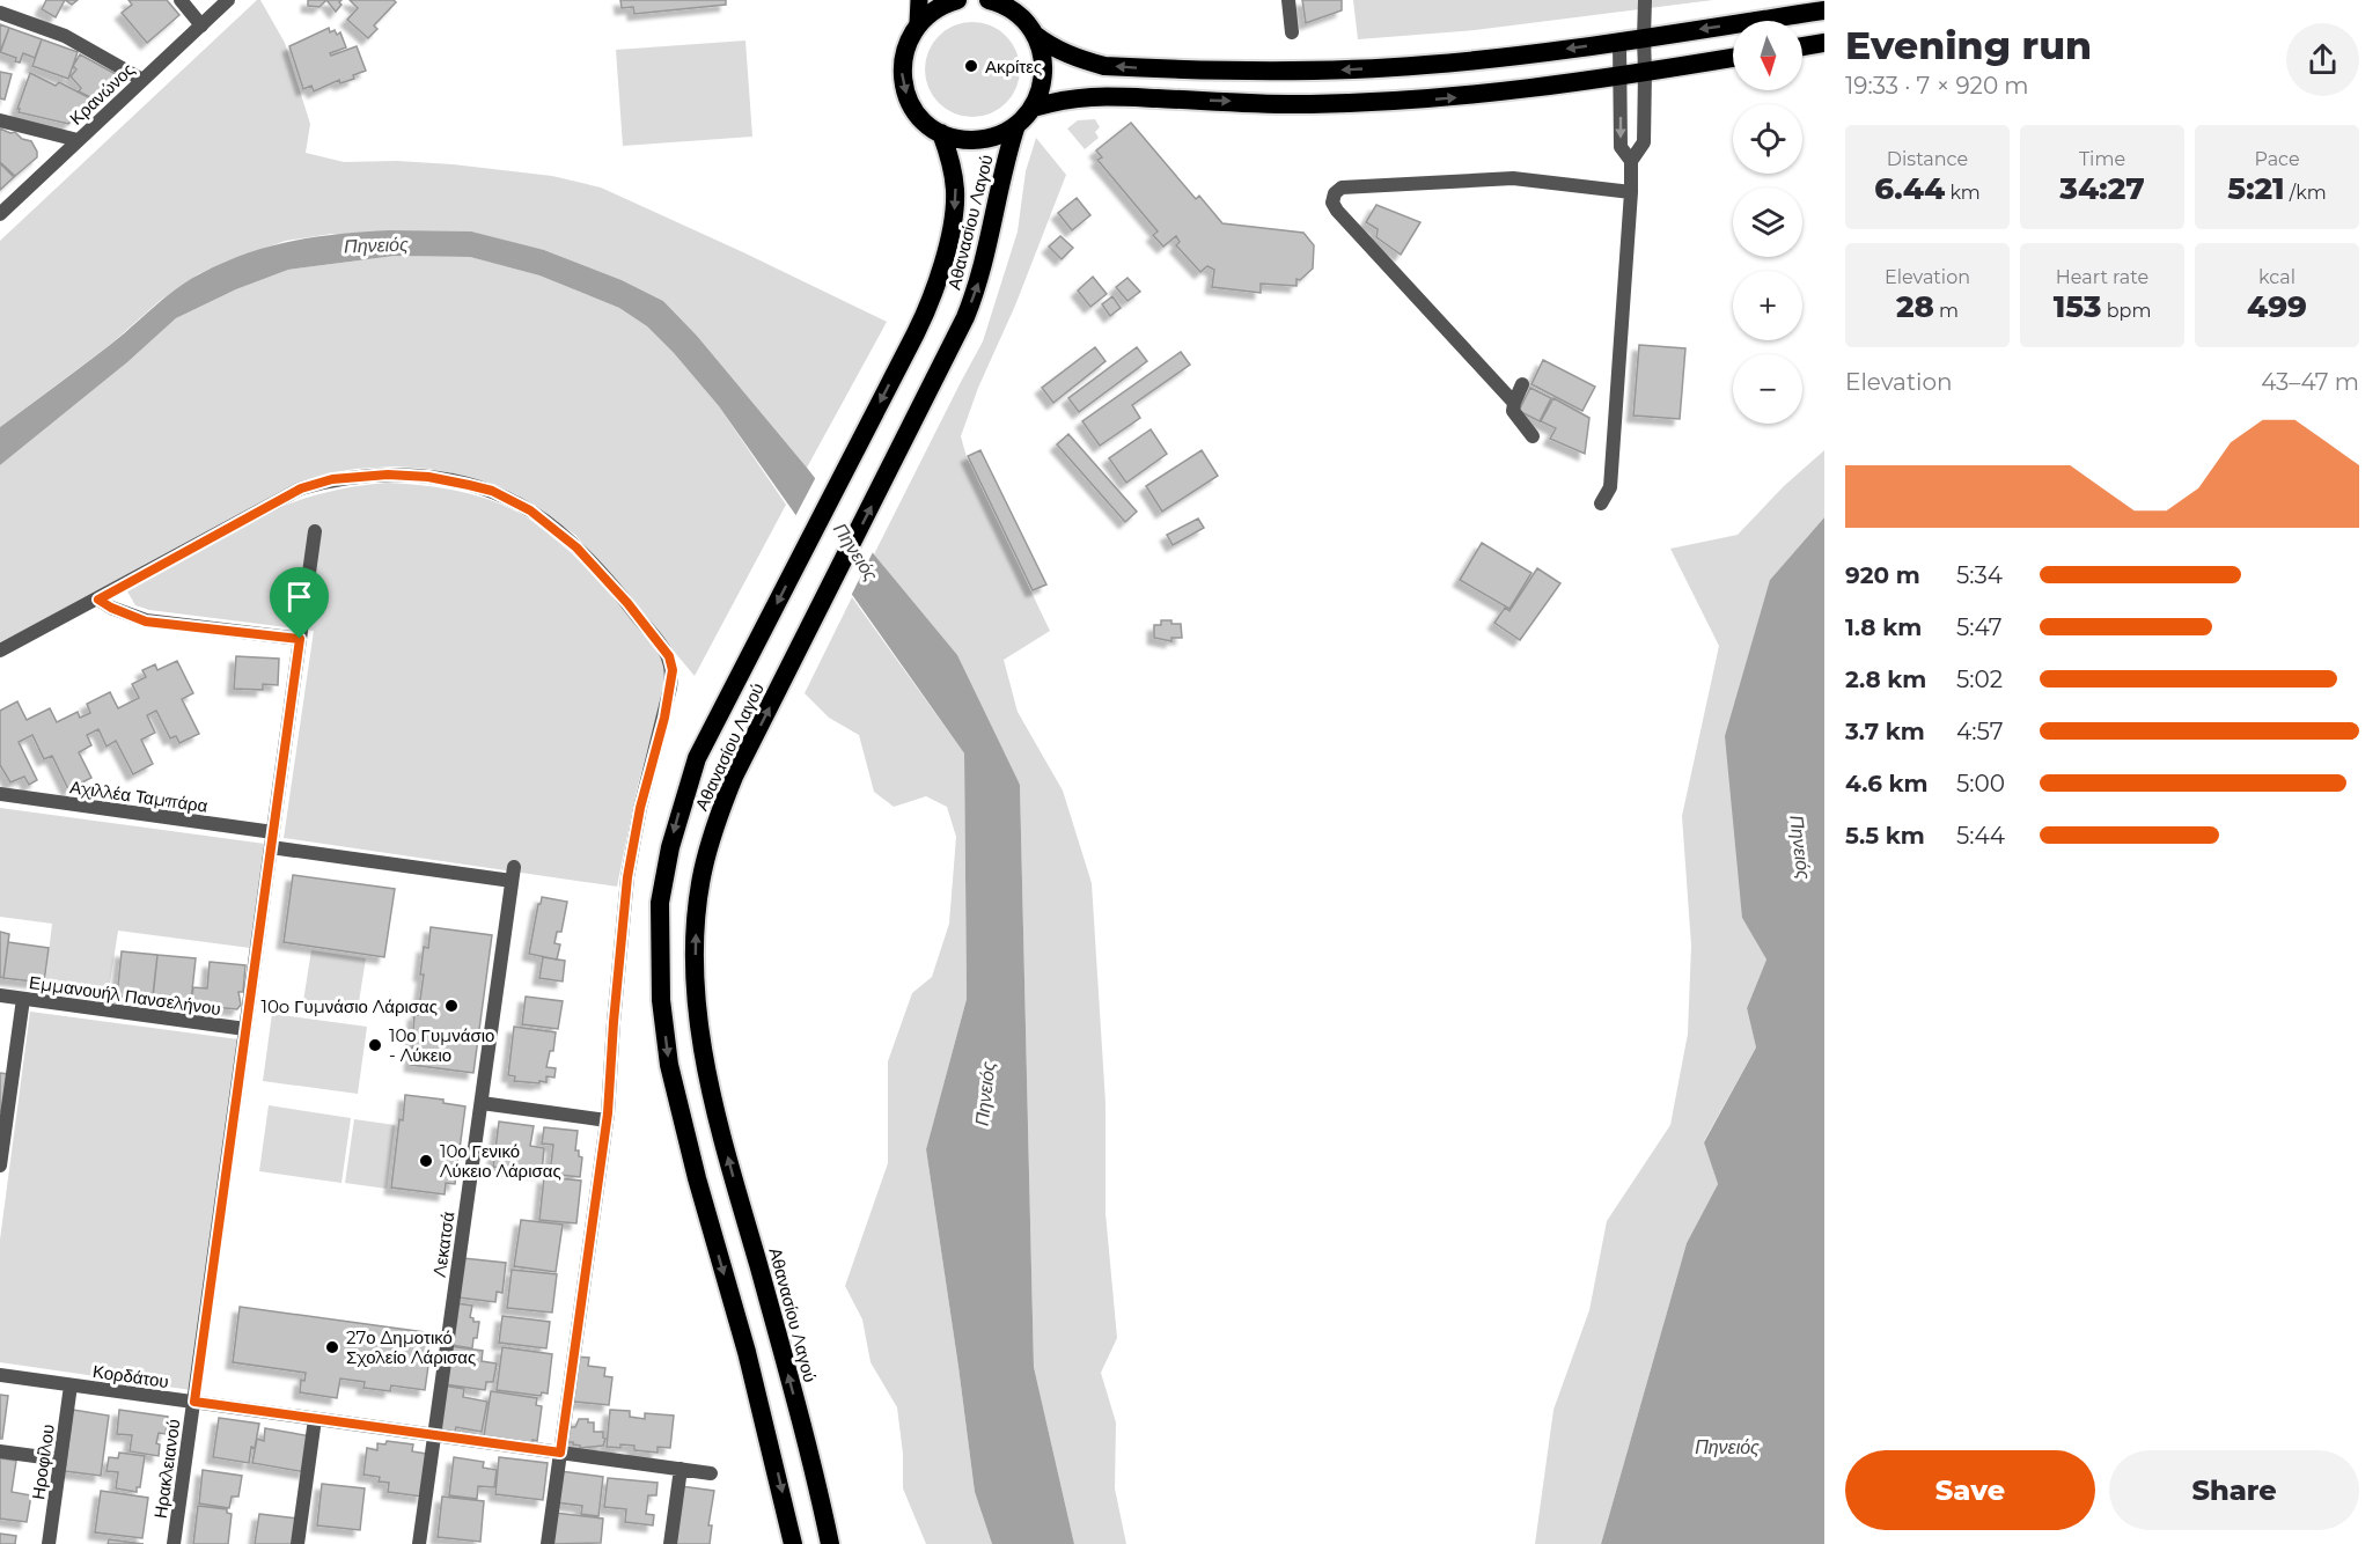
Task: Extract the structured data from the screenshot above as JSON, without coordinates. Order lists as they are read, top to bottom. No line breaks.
{"streets":{"highway":["Αθανασίου Λαγού"],"street":["Κρανώνος","Αχιλλέα Ταμπάρα","Εμμανουήλ Πανσελήνου","Λεκατσά","Κορδάτου","Ηροφίλου","Ηρακλειανού"]},"crossings":[["Αχιλλέα Ταμπάρα","Ηρακλειανού"],["Εμμανουήλ Πανσελήνου","Ηρακλειανού"],["Λεκατσά","Κορδάτου"],["Λεκατσά","Ηρακλειανού"],["Κορδάτου","Ηροφίλου"],["Κορδάτου","Ηρακλειανού"]],"water":["Πηνειός"],"places":["Ακρίτες","10o Γυμνάσιο Λάρισας","10ο Γυμνάσιο - Λύκειο","10ο Γενικό Λύκειο Λάρισας","27ο Δημοτικό Σχολείο Λάρισας"],"north":"bottom","page":{"heading":["Evening run","19:33 · 7 × 920 m"],"map_buttons":["+","−"],"stats":[["Distance","6.44 km"],["Time","34:27"],["Pace","5:21 /km"],["Elevation","28 m"],["Heart rate","153 bpm"],["kcal","499"]],"chart":["Elevation","43–47 m"],"list":[{"name":"920 m","note":"5:34"},{"name":"1.8 km","note":"5:47"},{"name":"2.8 km","note":"5:02"},{"name":"3.7 km","note":"4:57"},{"name":"4.6 km","note":"5:00"},{"name":"5.5 km","note":"5:44"}],"buttons":["Save","Share"]}}
